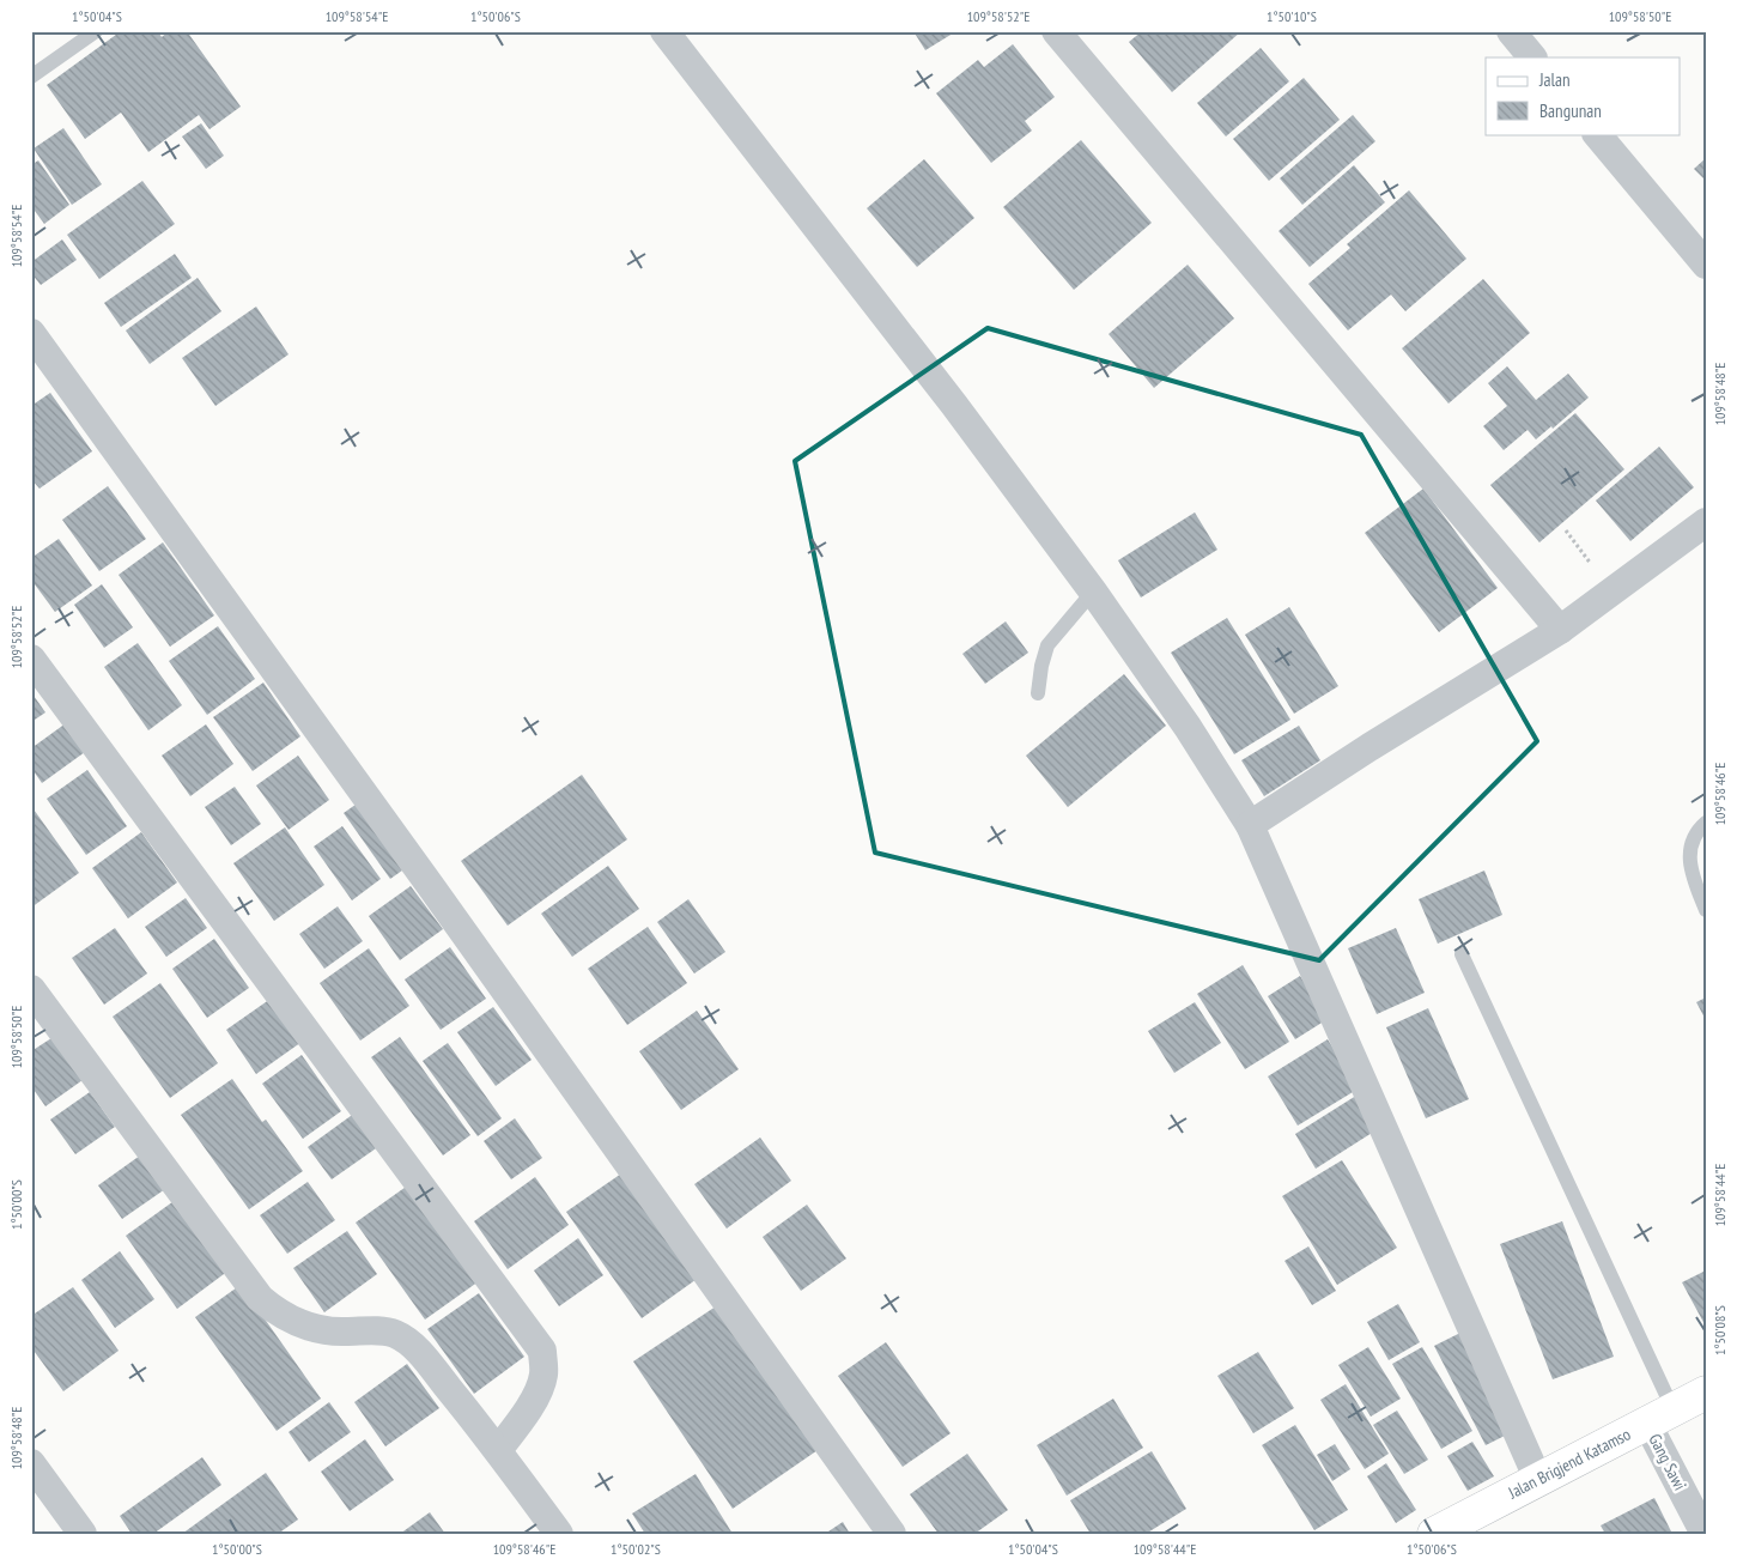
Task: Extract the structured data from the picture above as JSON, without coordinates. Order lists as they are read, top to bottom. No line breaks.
{"streets":{"main road":["Jalan Brigjend Katamso"],"street":["Gang Sawi"]},"crossings":[["Gang Sawi","Jalan Brigjend Katamso"]],"legend":["Jalan","Bangunan"],"coordinates":["1°50'04\"S","109°58'54\"E","1°50'06\"S","109°58'52\"E","1°50'10\"S","109°58'50\"E","109°58'48\"E","109°58'46\"E","109°58'44\"E","1°50'00\"S","1°50'08\"S","1°50'02\"S"]}
